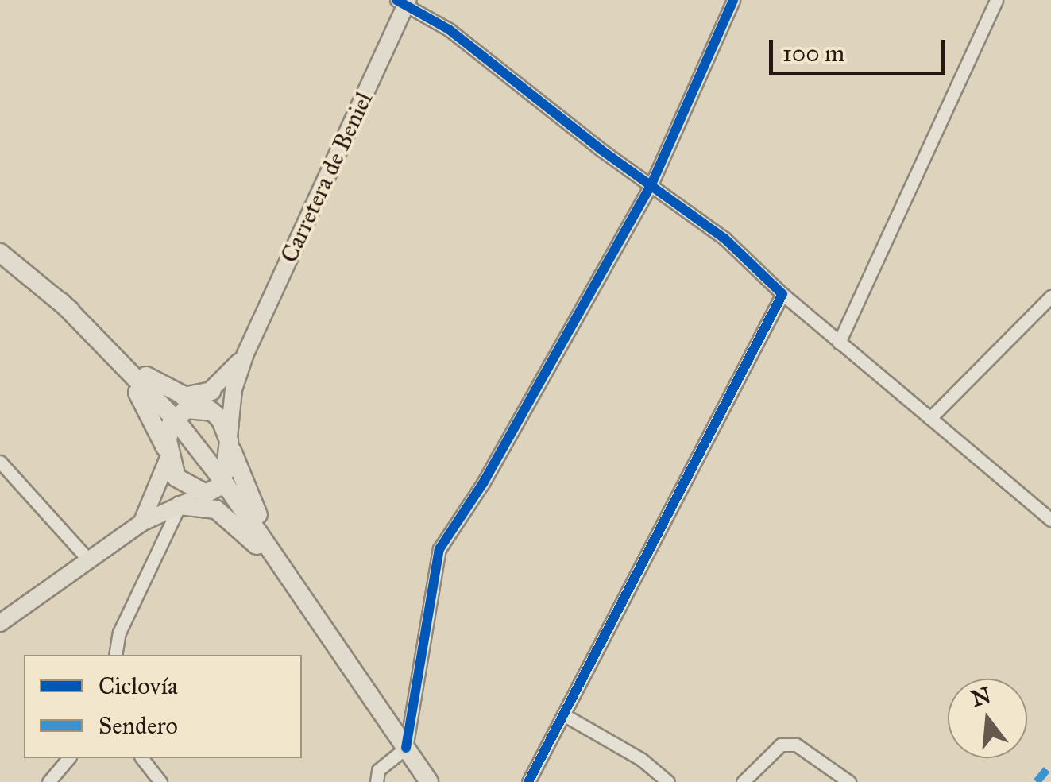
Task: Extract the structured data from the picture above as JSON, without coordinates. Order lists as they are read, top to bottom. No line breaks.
{"streets":{"main road":["Carretera de Beniel"]},"legend":["Ciclovía","Sendero"],"scale_bar":"100 m","north":"top"}
